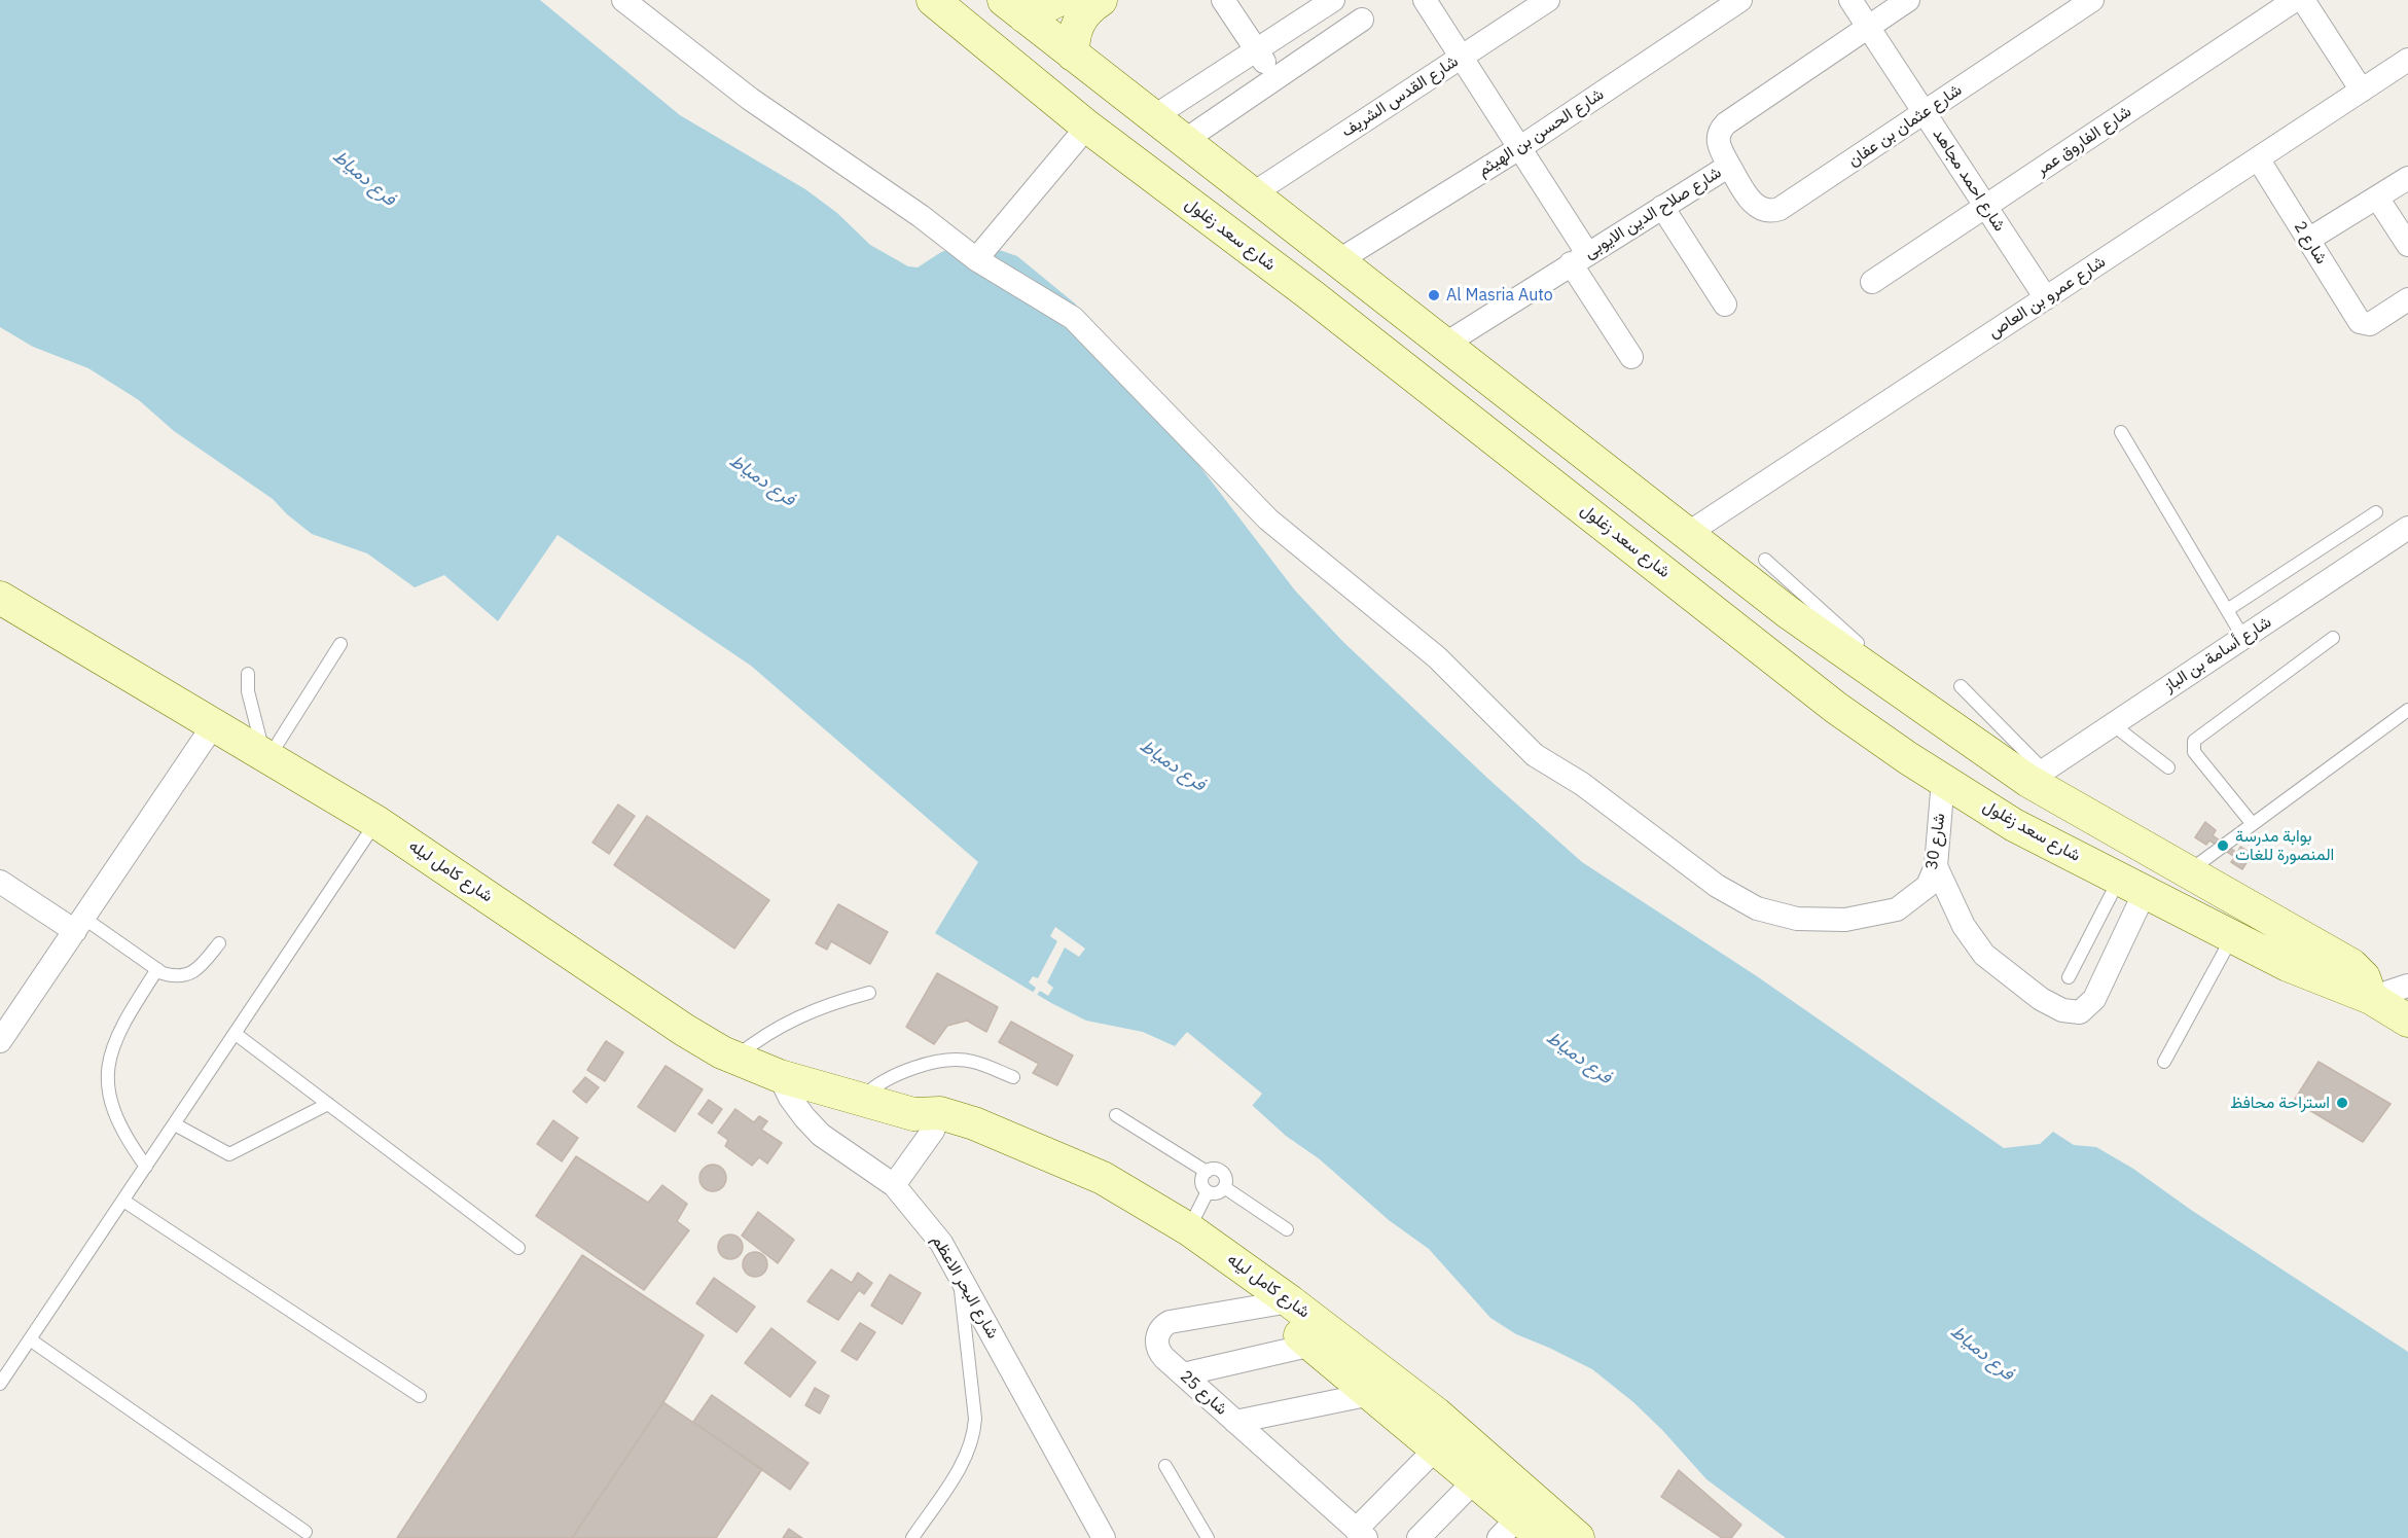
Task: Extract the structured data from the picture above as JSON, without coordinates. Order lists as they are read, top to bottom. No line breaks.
{"streets":{"main road":["شارع سعد زغلول","شارع كامل ليله"],"street":["شارع القدس الشريف","شارع عثمان بن عفان","شارع الحسن بن الهيثم","شارع الفاروق عمر","شارع احمد مجاهد","شارع صلاح الدين الايوبى","شارع 2","شارع عمرو بن العاص","شارع أسامة بن الباز","شارع 30","شارع البحر الاعظم","شارع 25"]},"crossings":[["شارع عثمان بن عفان","شارع احمد مجاهد"],["شارع عثمان بن عفان","شارع صلاح الدين الايوبى"],["شارع الفاروق عمر","شارع احمد مجاهد"],["شارع احمد مجاهد","شارع صلاح الدين الايوبى"],["شارع احمد مجاهد","شارع عمرو بن العاص"],["شارع سعد زغلول","شارع 30"],["شارع 2","شارع عمرو بن العاص"],["شارع كامل ليله","شارع البحر الاعظم"],["شارع كامل ليله","شارع 25"]],"water":["فرع دمياط"],"places":["Al Masria Auto","بوابة مدرسة المنصورة للغات","استراحة محافظ"]}
